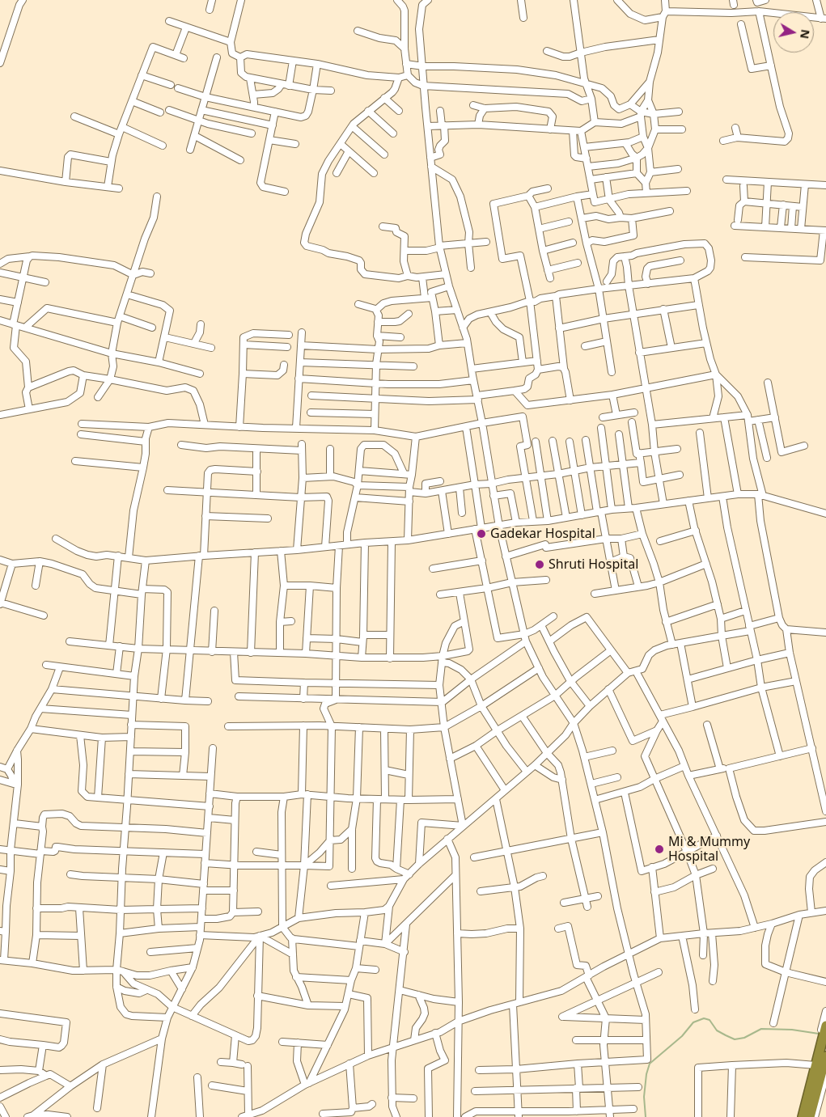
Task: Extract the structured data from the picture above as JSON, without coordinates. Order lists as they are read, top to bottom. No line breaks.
{"places":["Gadekar Hospital","Shruti Hospital","Mi & Mummy Hospital"],"north":"right"}
